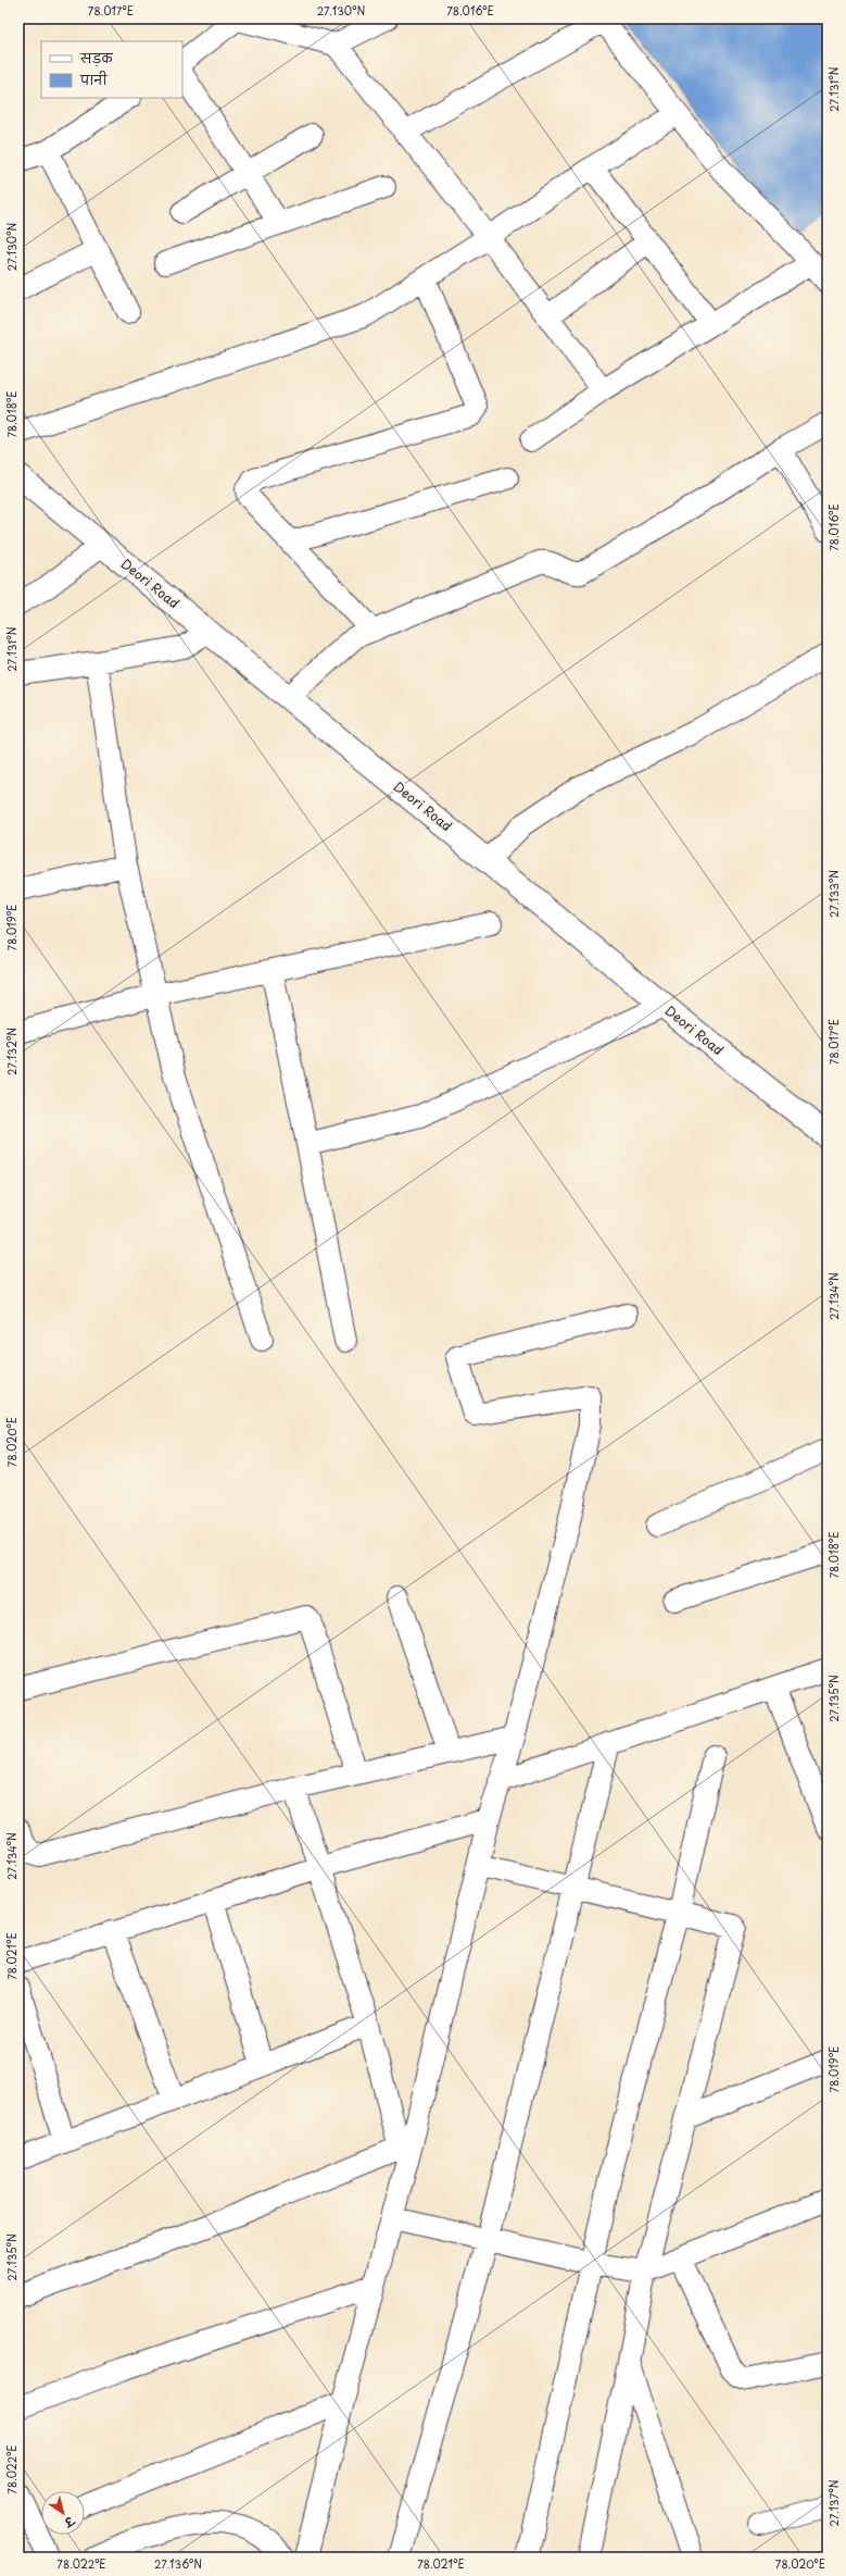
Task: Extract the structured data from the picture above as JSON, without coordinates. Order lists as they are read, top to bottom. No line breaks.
{"streets":{"street":["Deori Road"]},"legend":["सड़क","पानी"],"north":"bottom right","coordinates":["78.017°E","27.130°N","78.016°E","27.131°N","78.018°E","27.133°N","78.019°E","27.132°N","27.134°N","78.020°E","27.135°N","78.021°E","78.022°E","27.137°N","27.136°N"]}
